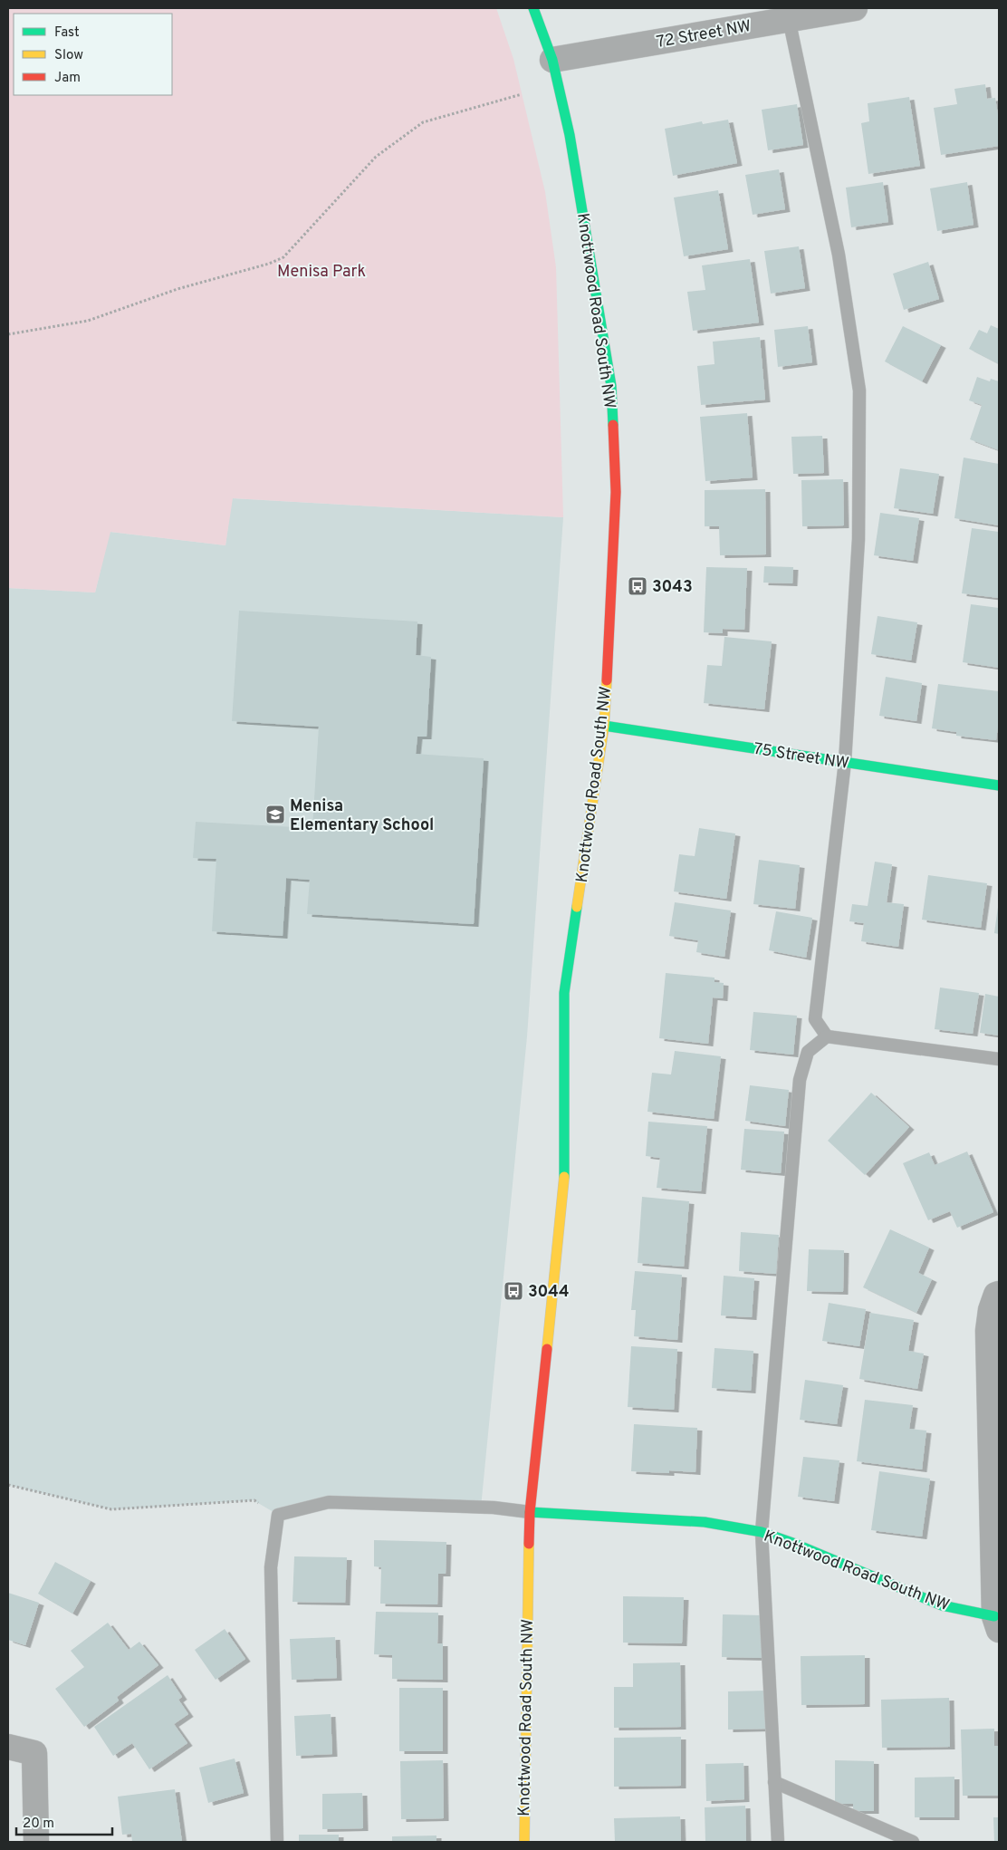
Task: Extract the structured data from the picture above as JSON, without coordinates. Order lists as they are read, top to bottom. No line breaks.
{"streets":{"street":["72 Street NW","Knottwood Road South NW","75 Street NW"]},"crossings":[["72 Street NW","Knottwood Road South NW"],["Knottwood Road South NW","75 Street NW"]],"parks":["Menisa Park"],"places":{"bus stop":["3043","3044"],"school or university":["Menisa Elementary School"]},"legend":["Fast","Slow","Jam"],"scale_bar":"20 m"}
